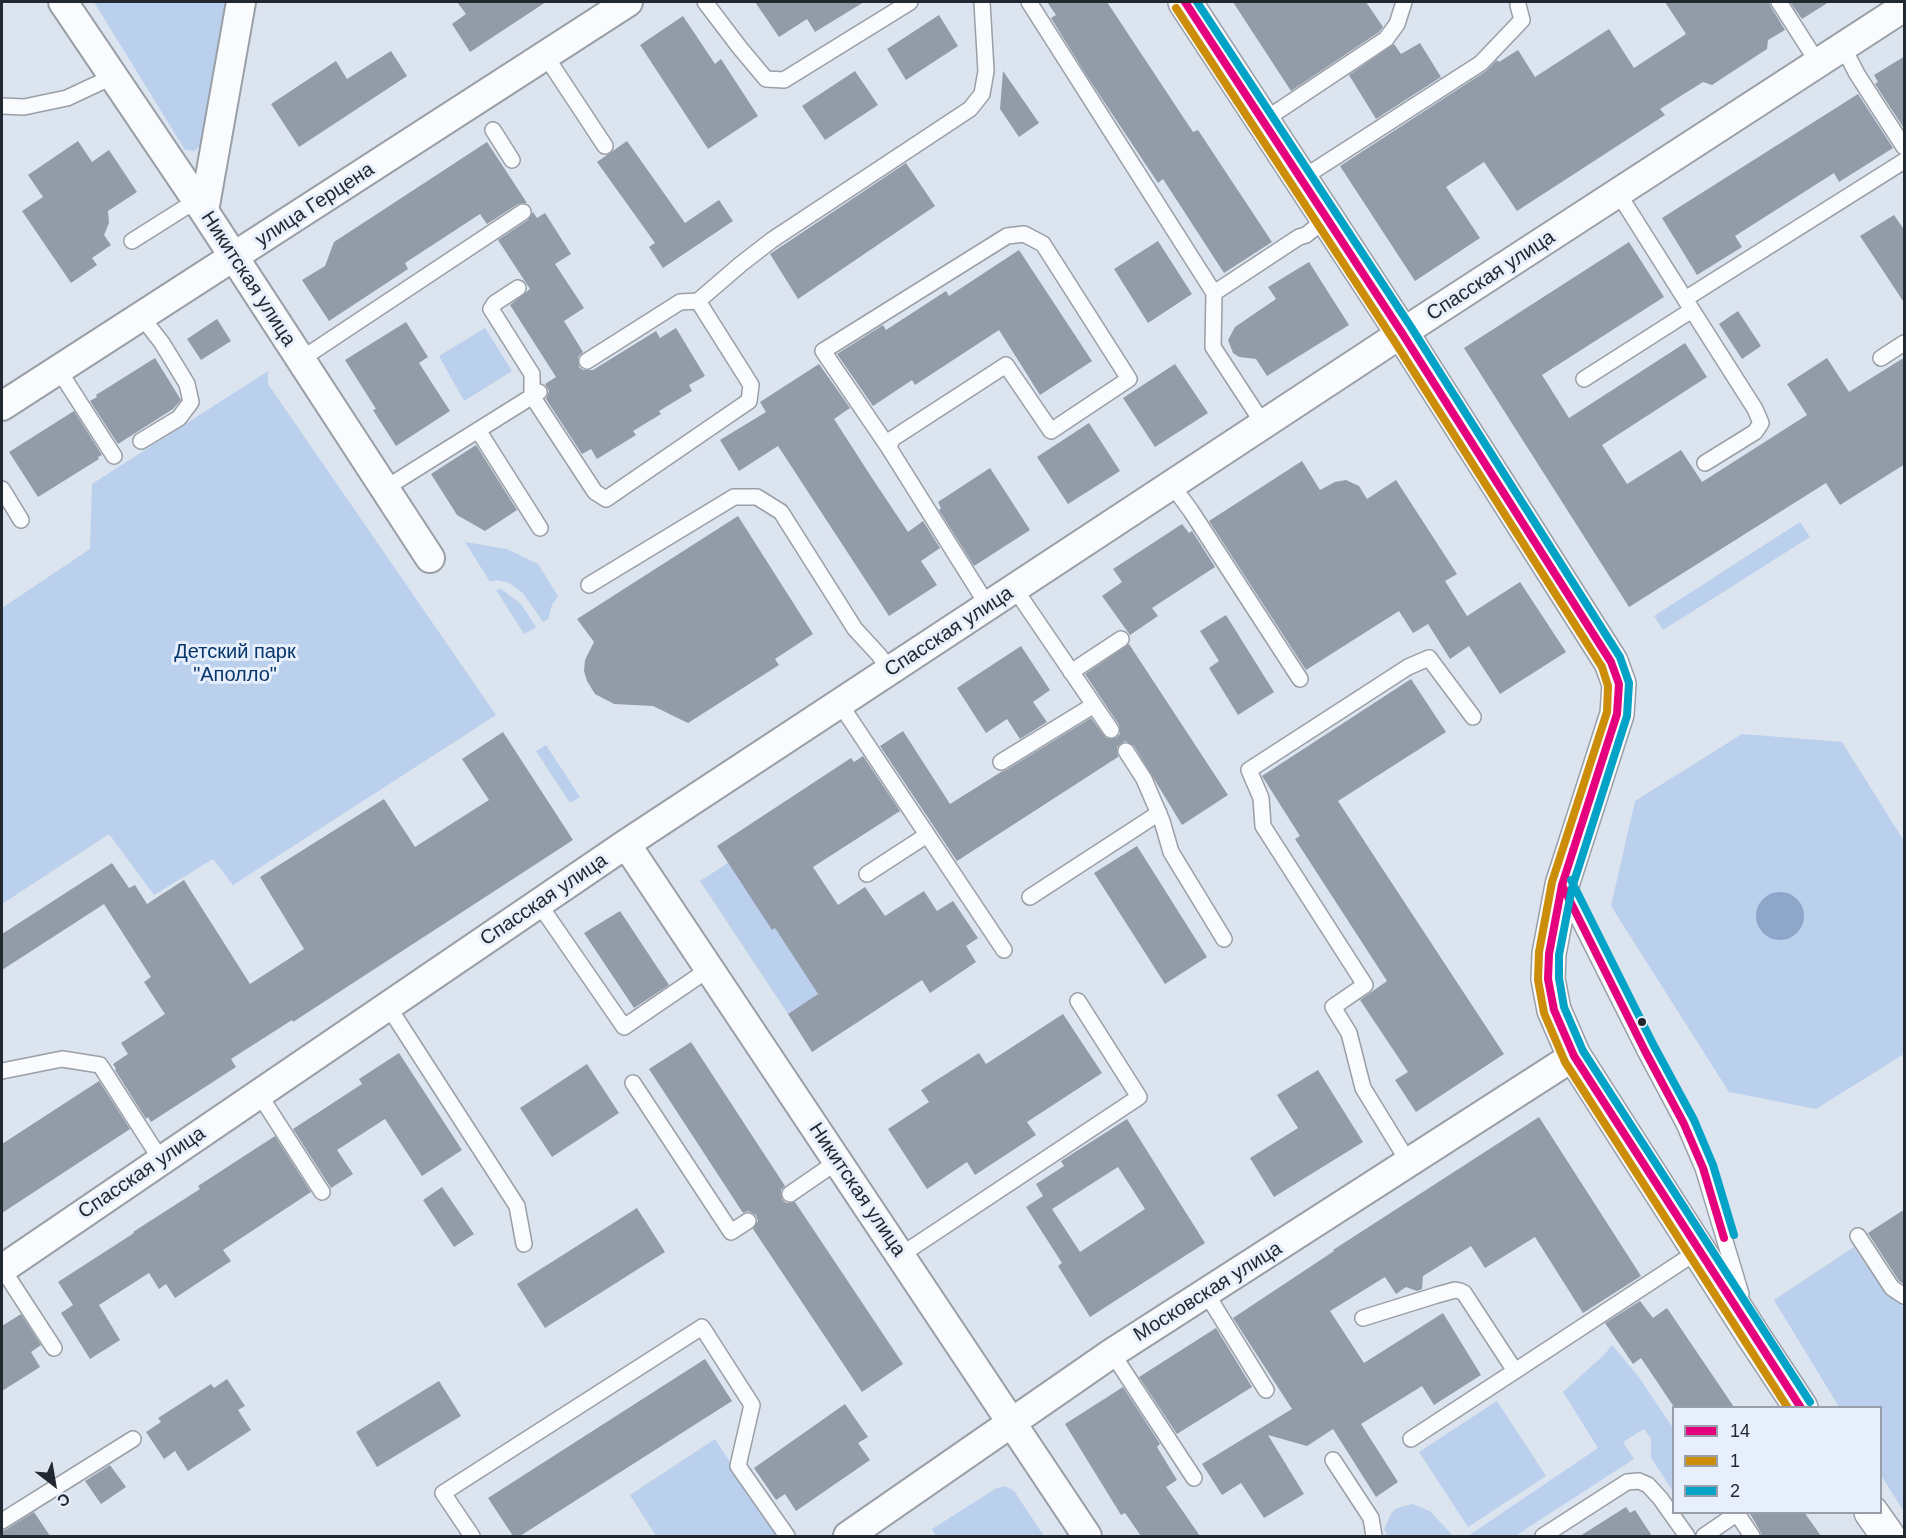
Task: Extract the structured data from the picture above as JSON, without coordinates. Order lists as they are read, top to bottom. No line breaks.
{"streets":{"street":["улица Герцена","Спасская улица","Никитская улица","Московская улица"]},"crossings":[["улица Герцена","Никитская улица"],["Спасская улица","Никитская улица"],["Никитская улица","Московская улица"]],"parks":["Детский парк \"Аполло\""],"lines":["transit line 14","transit line 2","transit line 1"],"legend":["14","1","2"],"north":"bottom right"}
